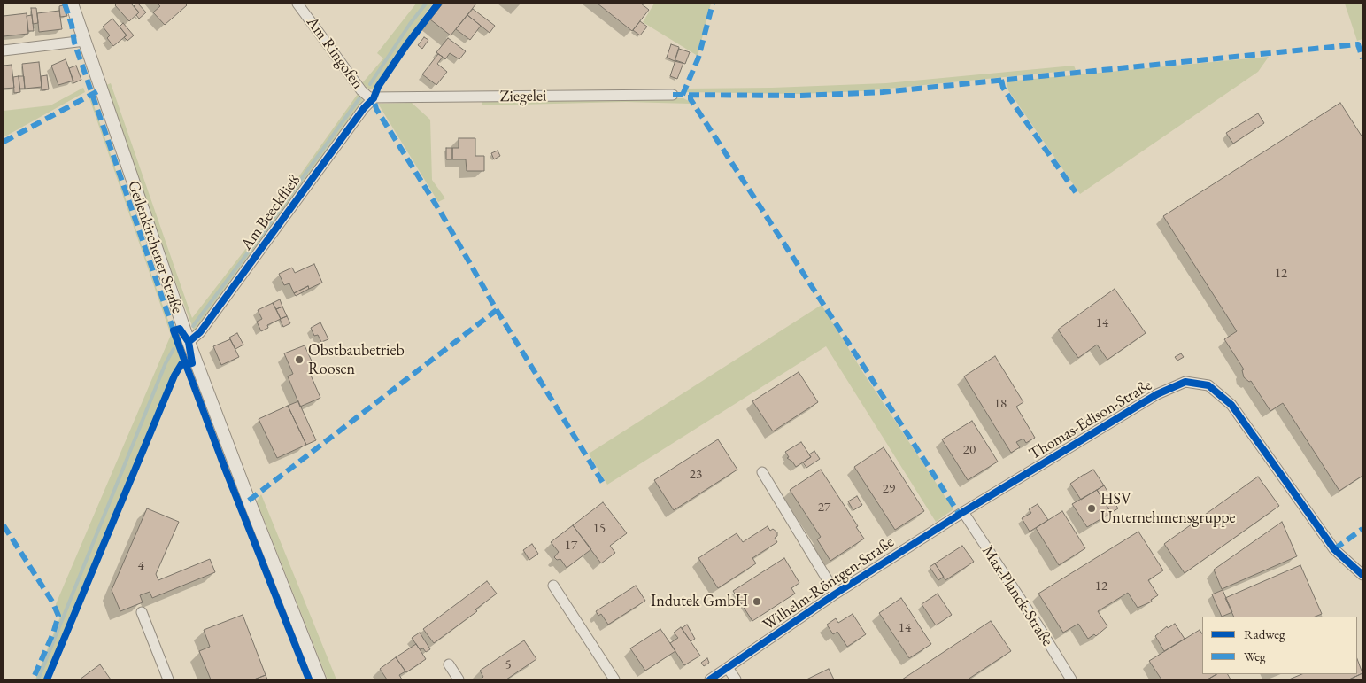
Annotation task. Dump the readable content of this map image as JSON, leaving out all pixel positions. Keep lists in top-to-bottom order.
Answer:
{
  "streets": {
    "street": [
      "Am Ringofen",
      "Ziegelei",
      "Am Beeckfließ",
      "Geilenkirchener Straße",
      "Thomas-Edison-Straße",
      "Wilhelm-Röntgen-Straße",
      "Max-Planck-Straße"
    ]
  },
  "crossings": [
    ["Am Ringofen", "Ziegelei"],
    ["Am Ringofen", "Am Beeckfließ"],
    ["Ziegelei", "Am Beeckfließ"],
    ["Am Beeckfließ", "Geilenkirchener Straße"],
    ["Thomas-Edison-Straße", "Wilhelm-Röntgen-Straße"],
    ["Thomas-Edison-Straße", "Max-Planck-Straße"],
    ["Wilhelm-Röntgen-Straße", "Max-Planck-Straße"]
  ],
  "places": ["Obstbaubetrieb Roosen", "HSV Unternehmensgruppe", "Indutek GmbH"],
  "house_numbers": [
    "12",
    "14",
    "18",
    "20",
    "23",
    "29",
    "27",
    "15",
    "17",
    "4",
    "12",
    "14",
    "5"
  ],
  "legend": ["Radweg", "Weg"]
}
